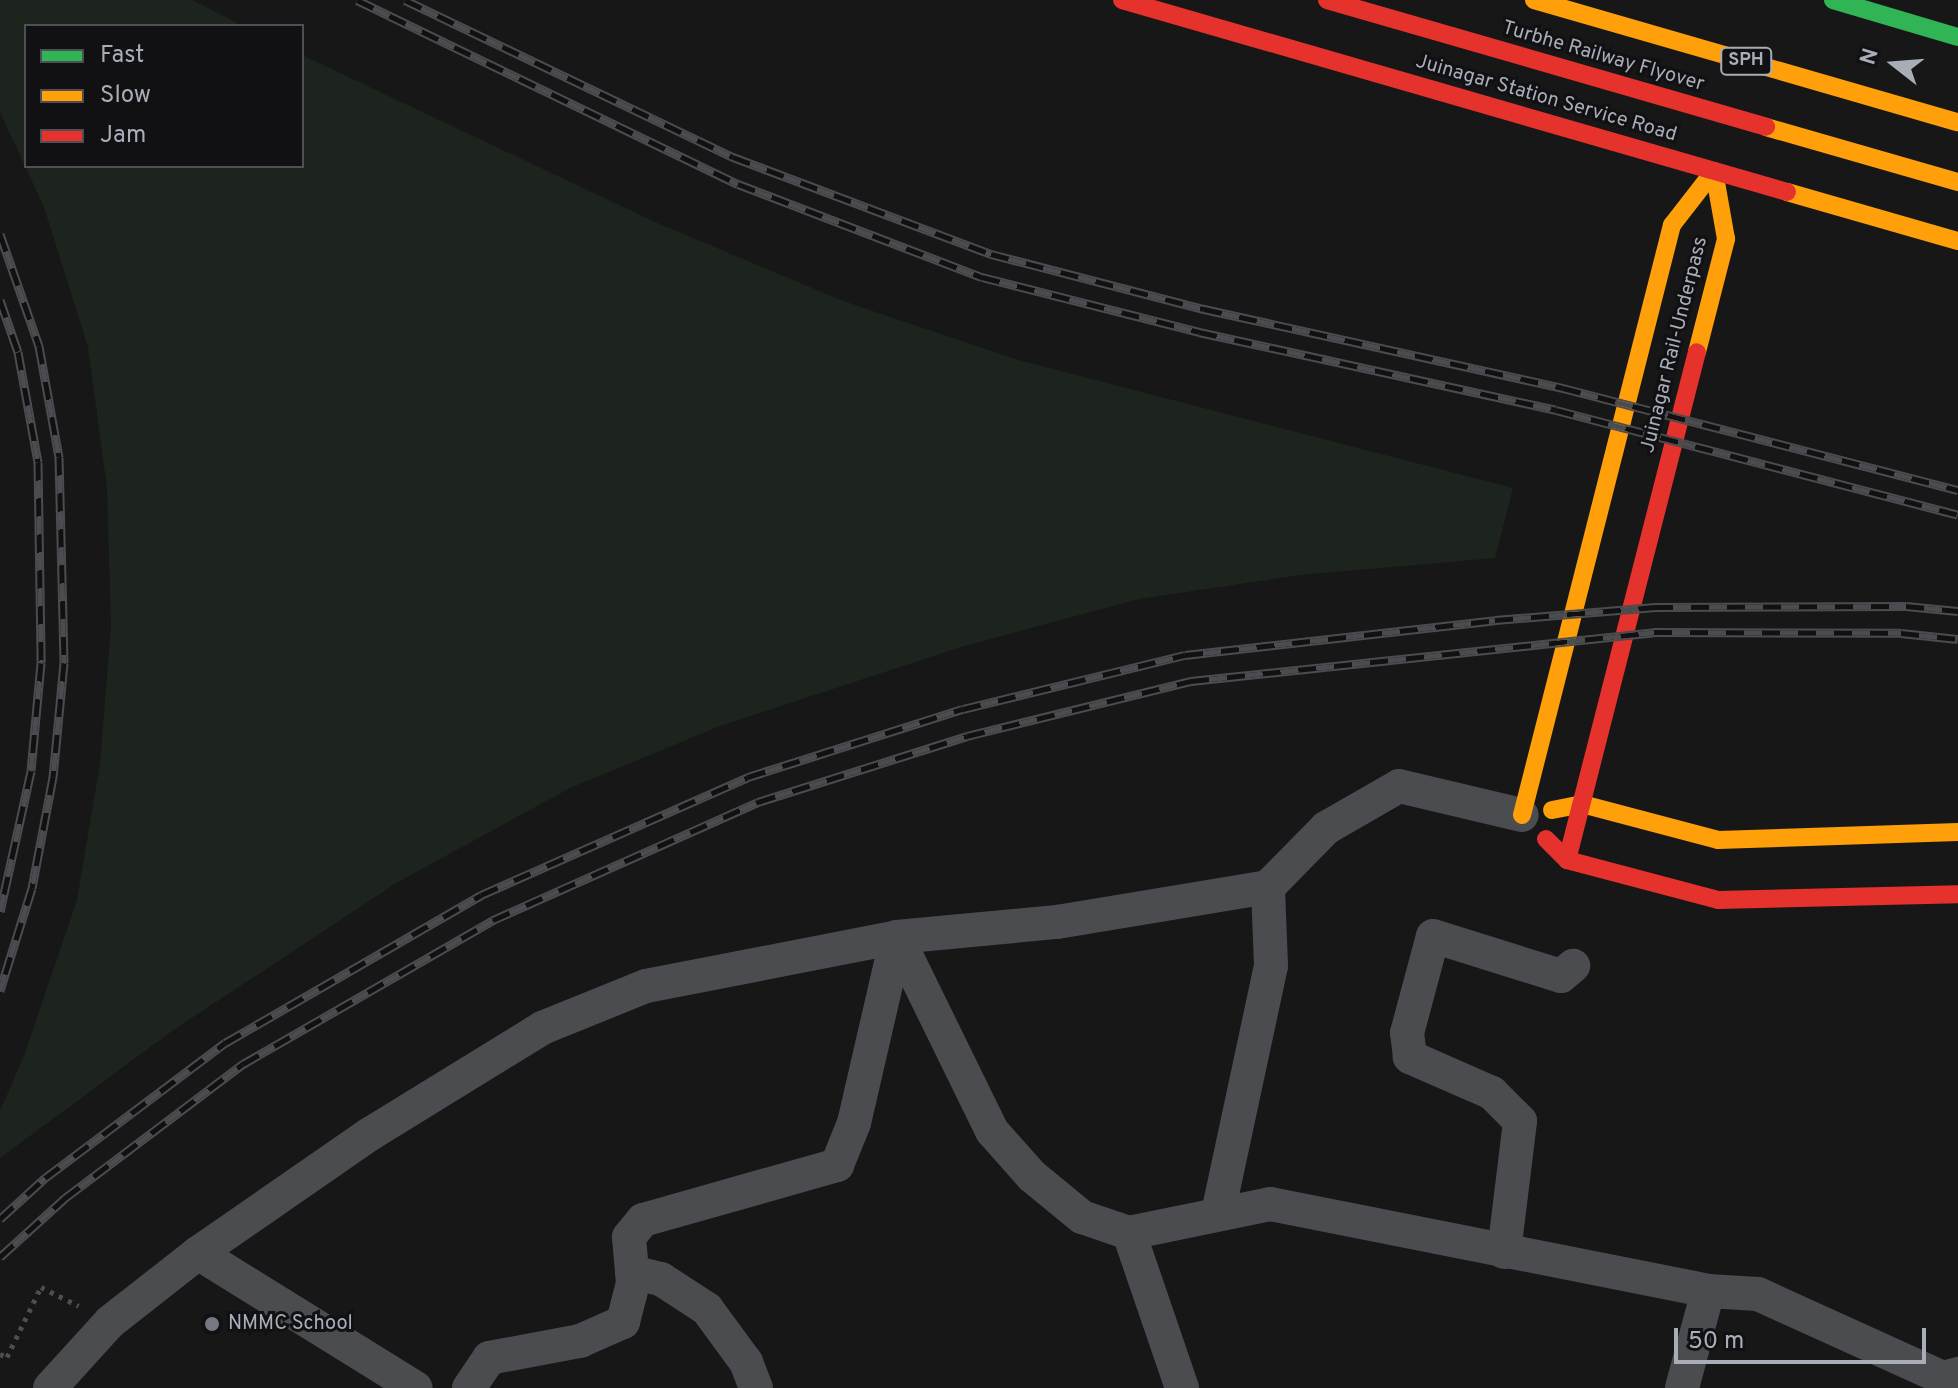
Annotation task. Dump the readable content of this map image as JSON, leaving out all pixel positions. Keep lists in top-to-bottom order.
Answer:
{
  "streets": {
    "main road": [
      "Turbhe Railway Flyover",
      "SPH",
      "Juinagar Station Service Road",
      "Juinagar Rail-Underpass"
    ]
  },
  "crossings": [
    ["Juinagar Station Service Road", "Juinagar Rail-Underpass"]
  ],
  "places": ["NMMC School"],
  "legend": ["Fast", "Slow", "Jam"],
  "scale_bar": "50 m",
  "north": "left"
}
